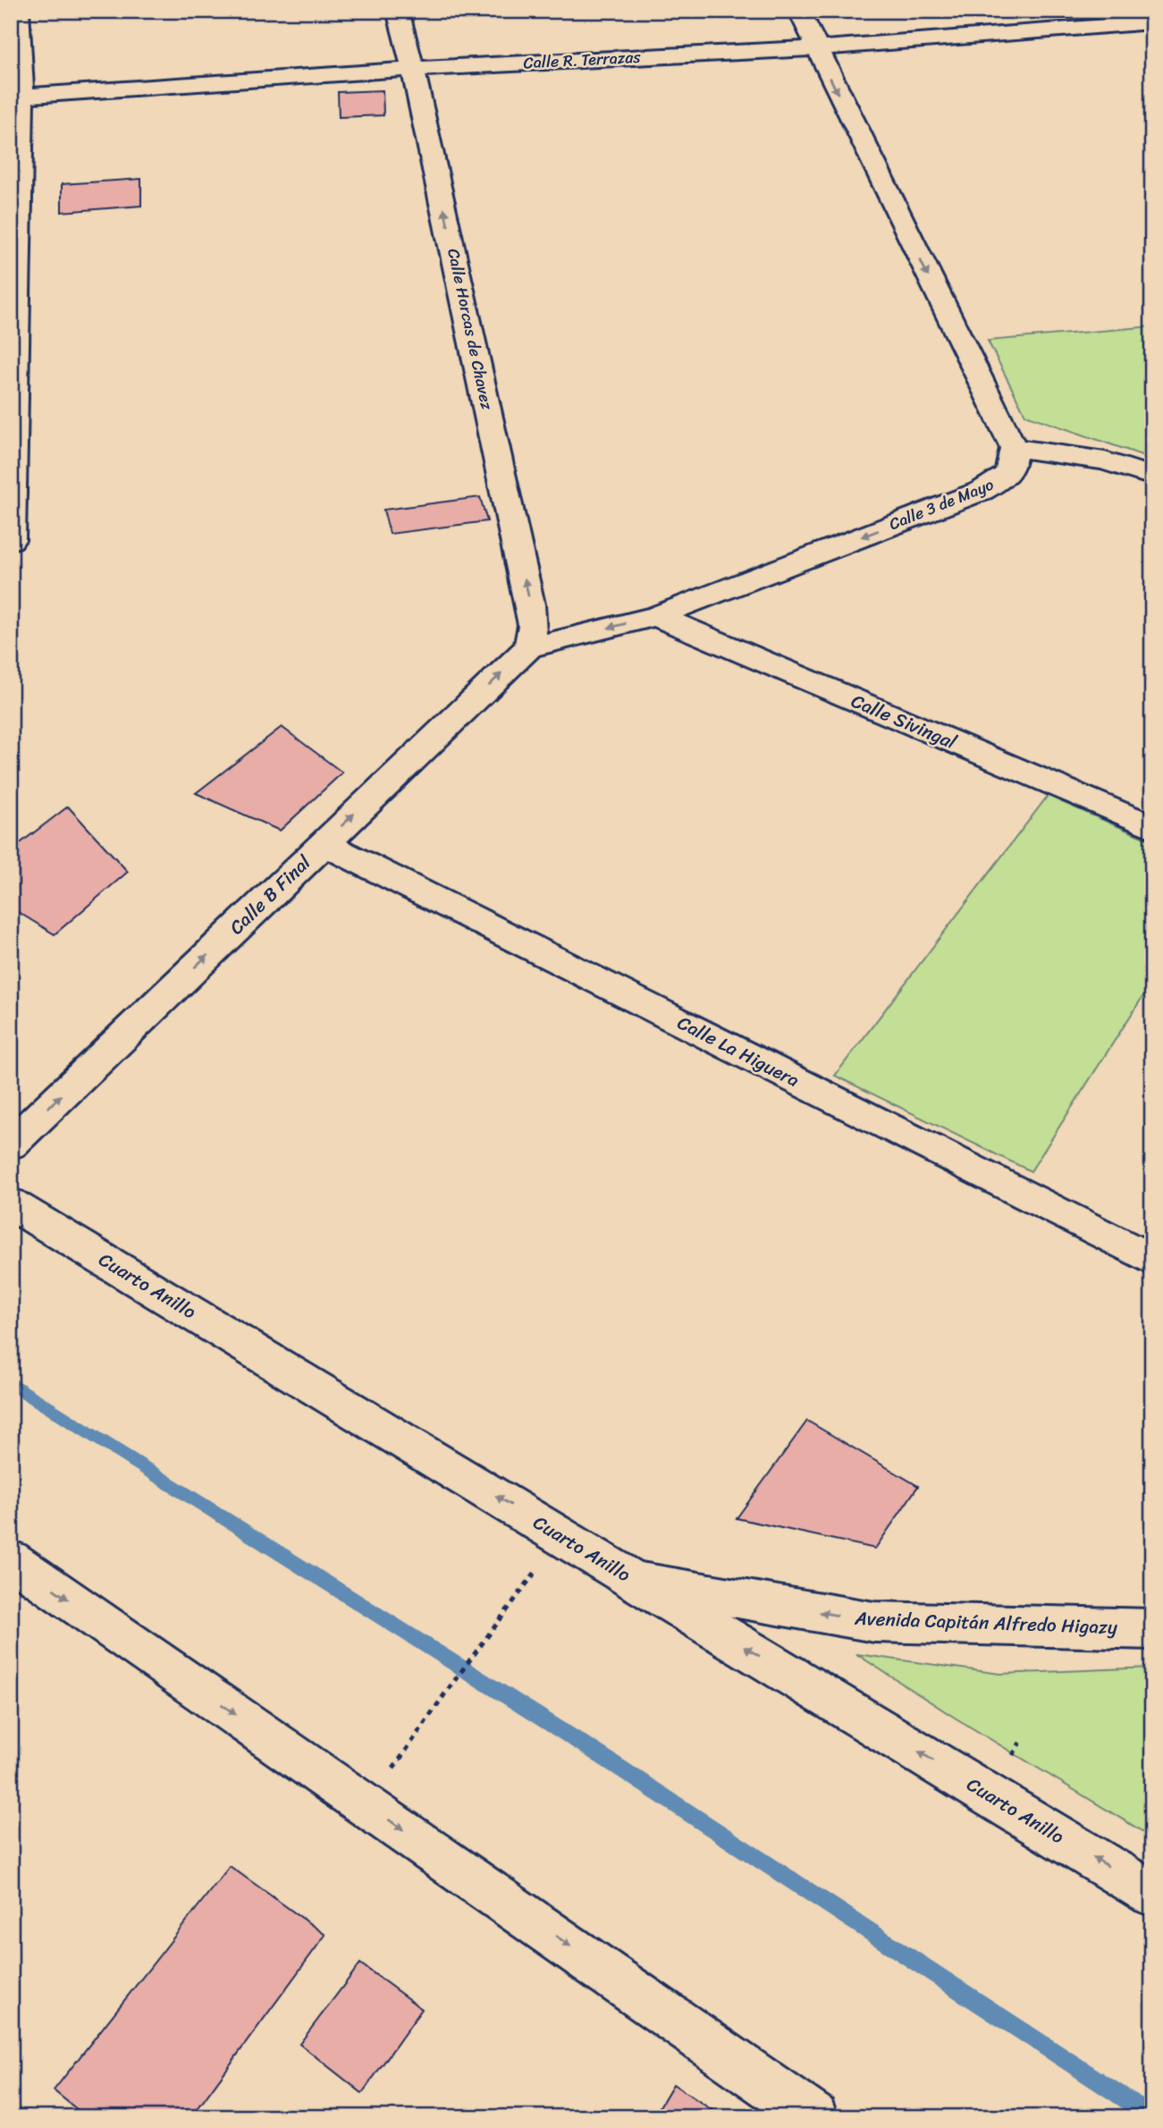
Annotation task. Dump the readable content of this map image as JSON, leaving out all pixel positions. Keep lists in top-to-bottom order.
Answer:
{
  "streets": {
    "main road": [
      "Calle R. Terrazas",
      "Calle Horcas de Chavez",
      "Calle 3 de Mayo",
      "Calle Sivingal",
      "Calle B Final",
      "Calle La Higuera",
      "Cuarto Anillo",
      "Avenida Capitán Alfredo Higazy"
    ]
  },
  "crossings": [
    ["Calle R. Terrazas", "Calle Horcas de Chavez"],
    ["Calle Horcas de Chavez", "Calle 3 de Mayo"],
    ["Calle Horcas de Chavez", "Calle B Final"],
    ["Calle 3 de Mayo", "Calle Sivingal"],
    ["Calle 3 de Mayo", "Calle B Final"],
    ["Calle B Final", "Calle La Higuera"],
    ["Cuarto Anillo", "Avenida Capitán Alfredo Higazy"]
  ],
  "one_way": [
    "Calle Horcas de Chavez",
    "Calle 3 de Mayo",
    "Calle B Final",
    "Cuarto Anillo",
    "Avenida Capitán Alfredo Higazy"
  ]
}
